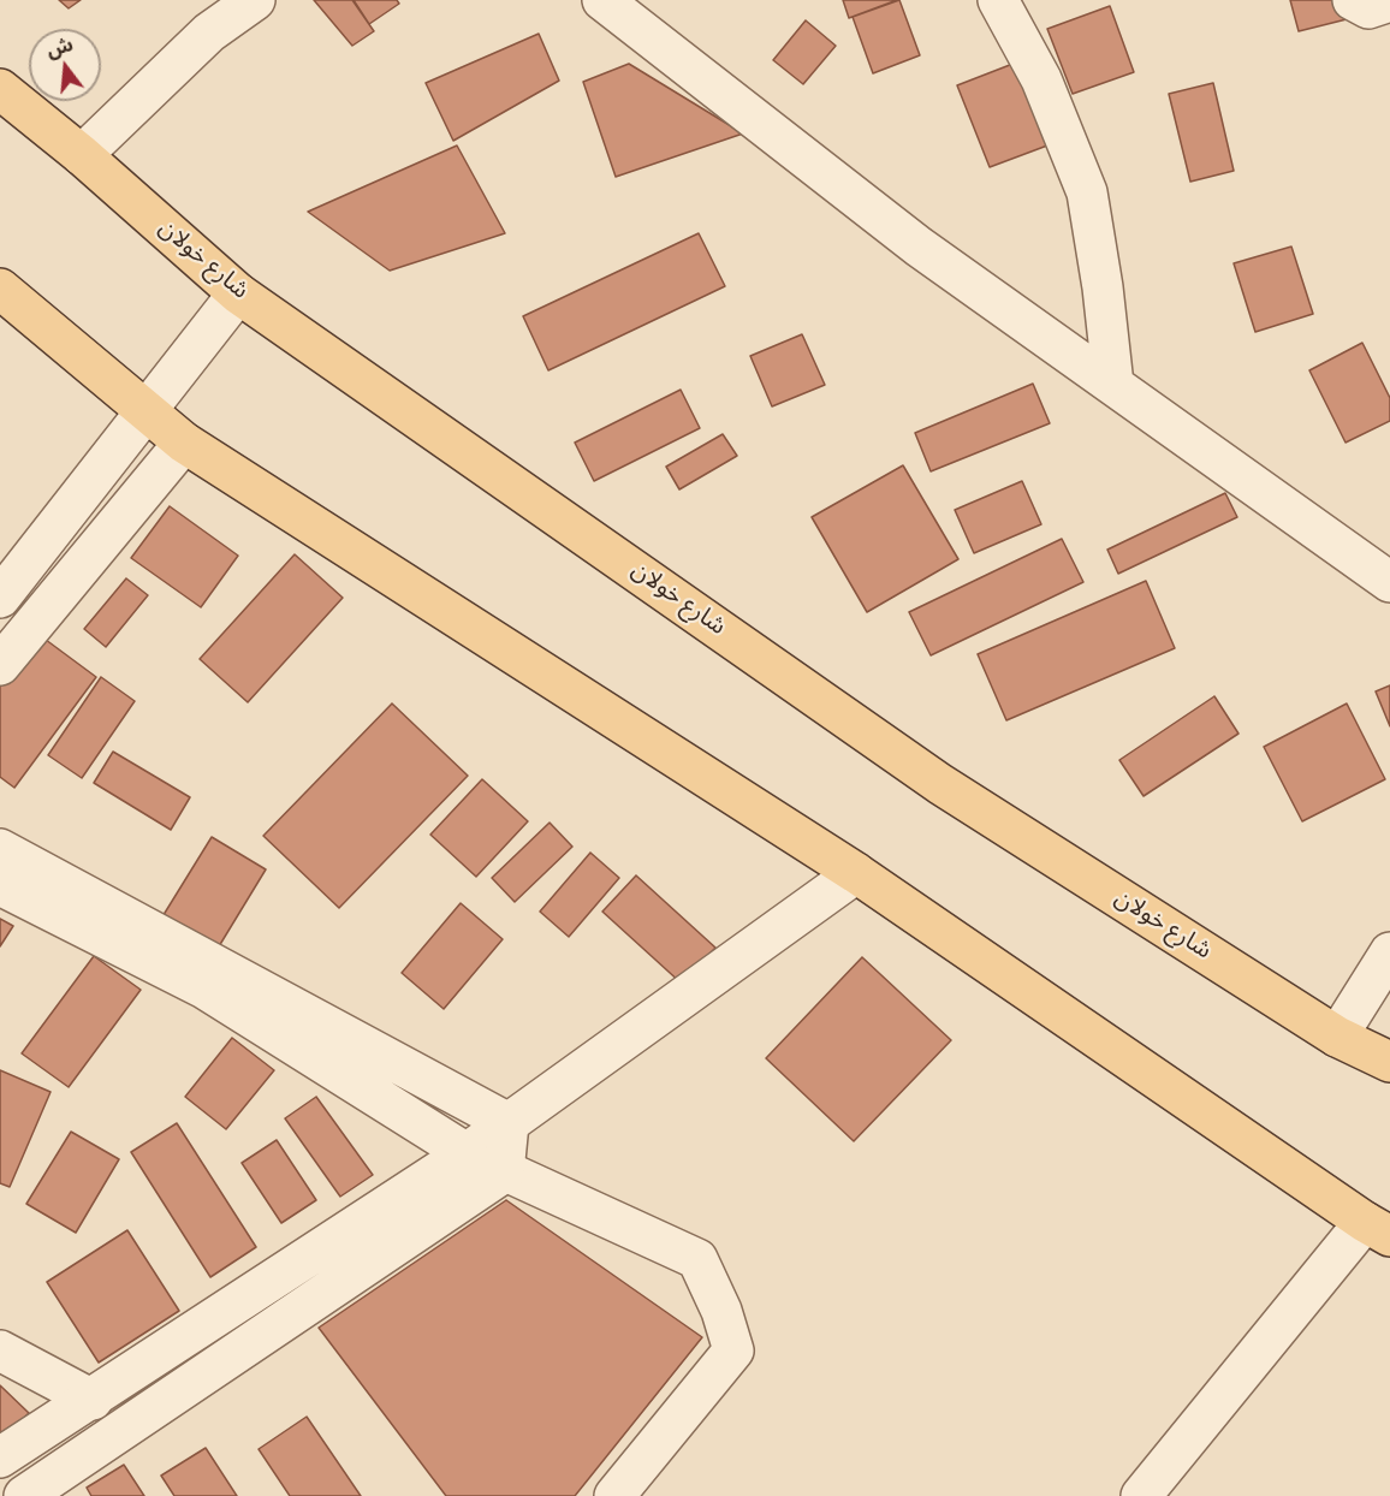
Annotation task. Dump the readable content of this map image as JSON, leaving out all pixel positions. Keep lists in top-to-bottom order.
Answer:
{
  "streets": {
    "main road": ["شارع خولان"]
  },
  "north": "top"
}
